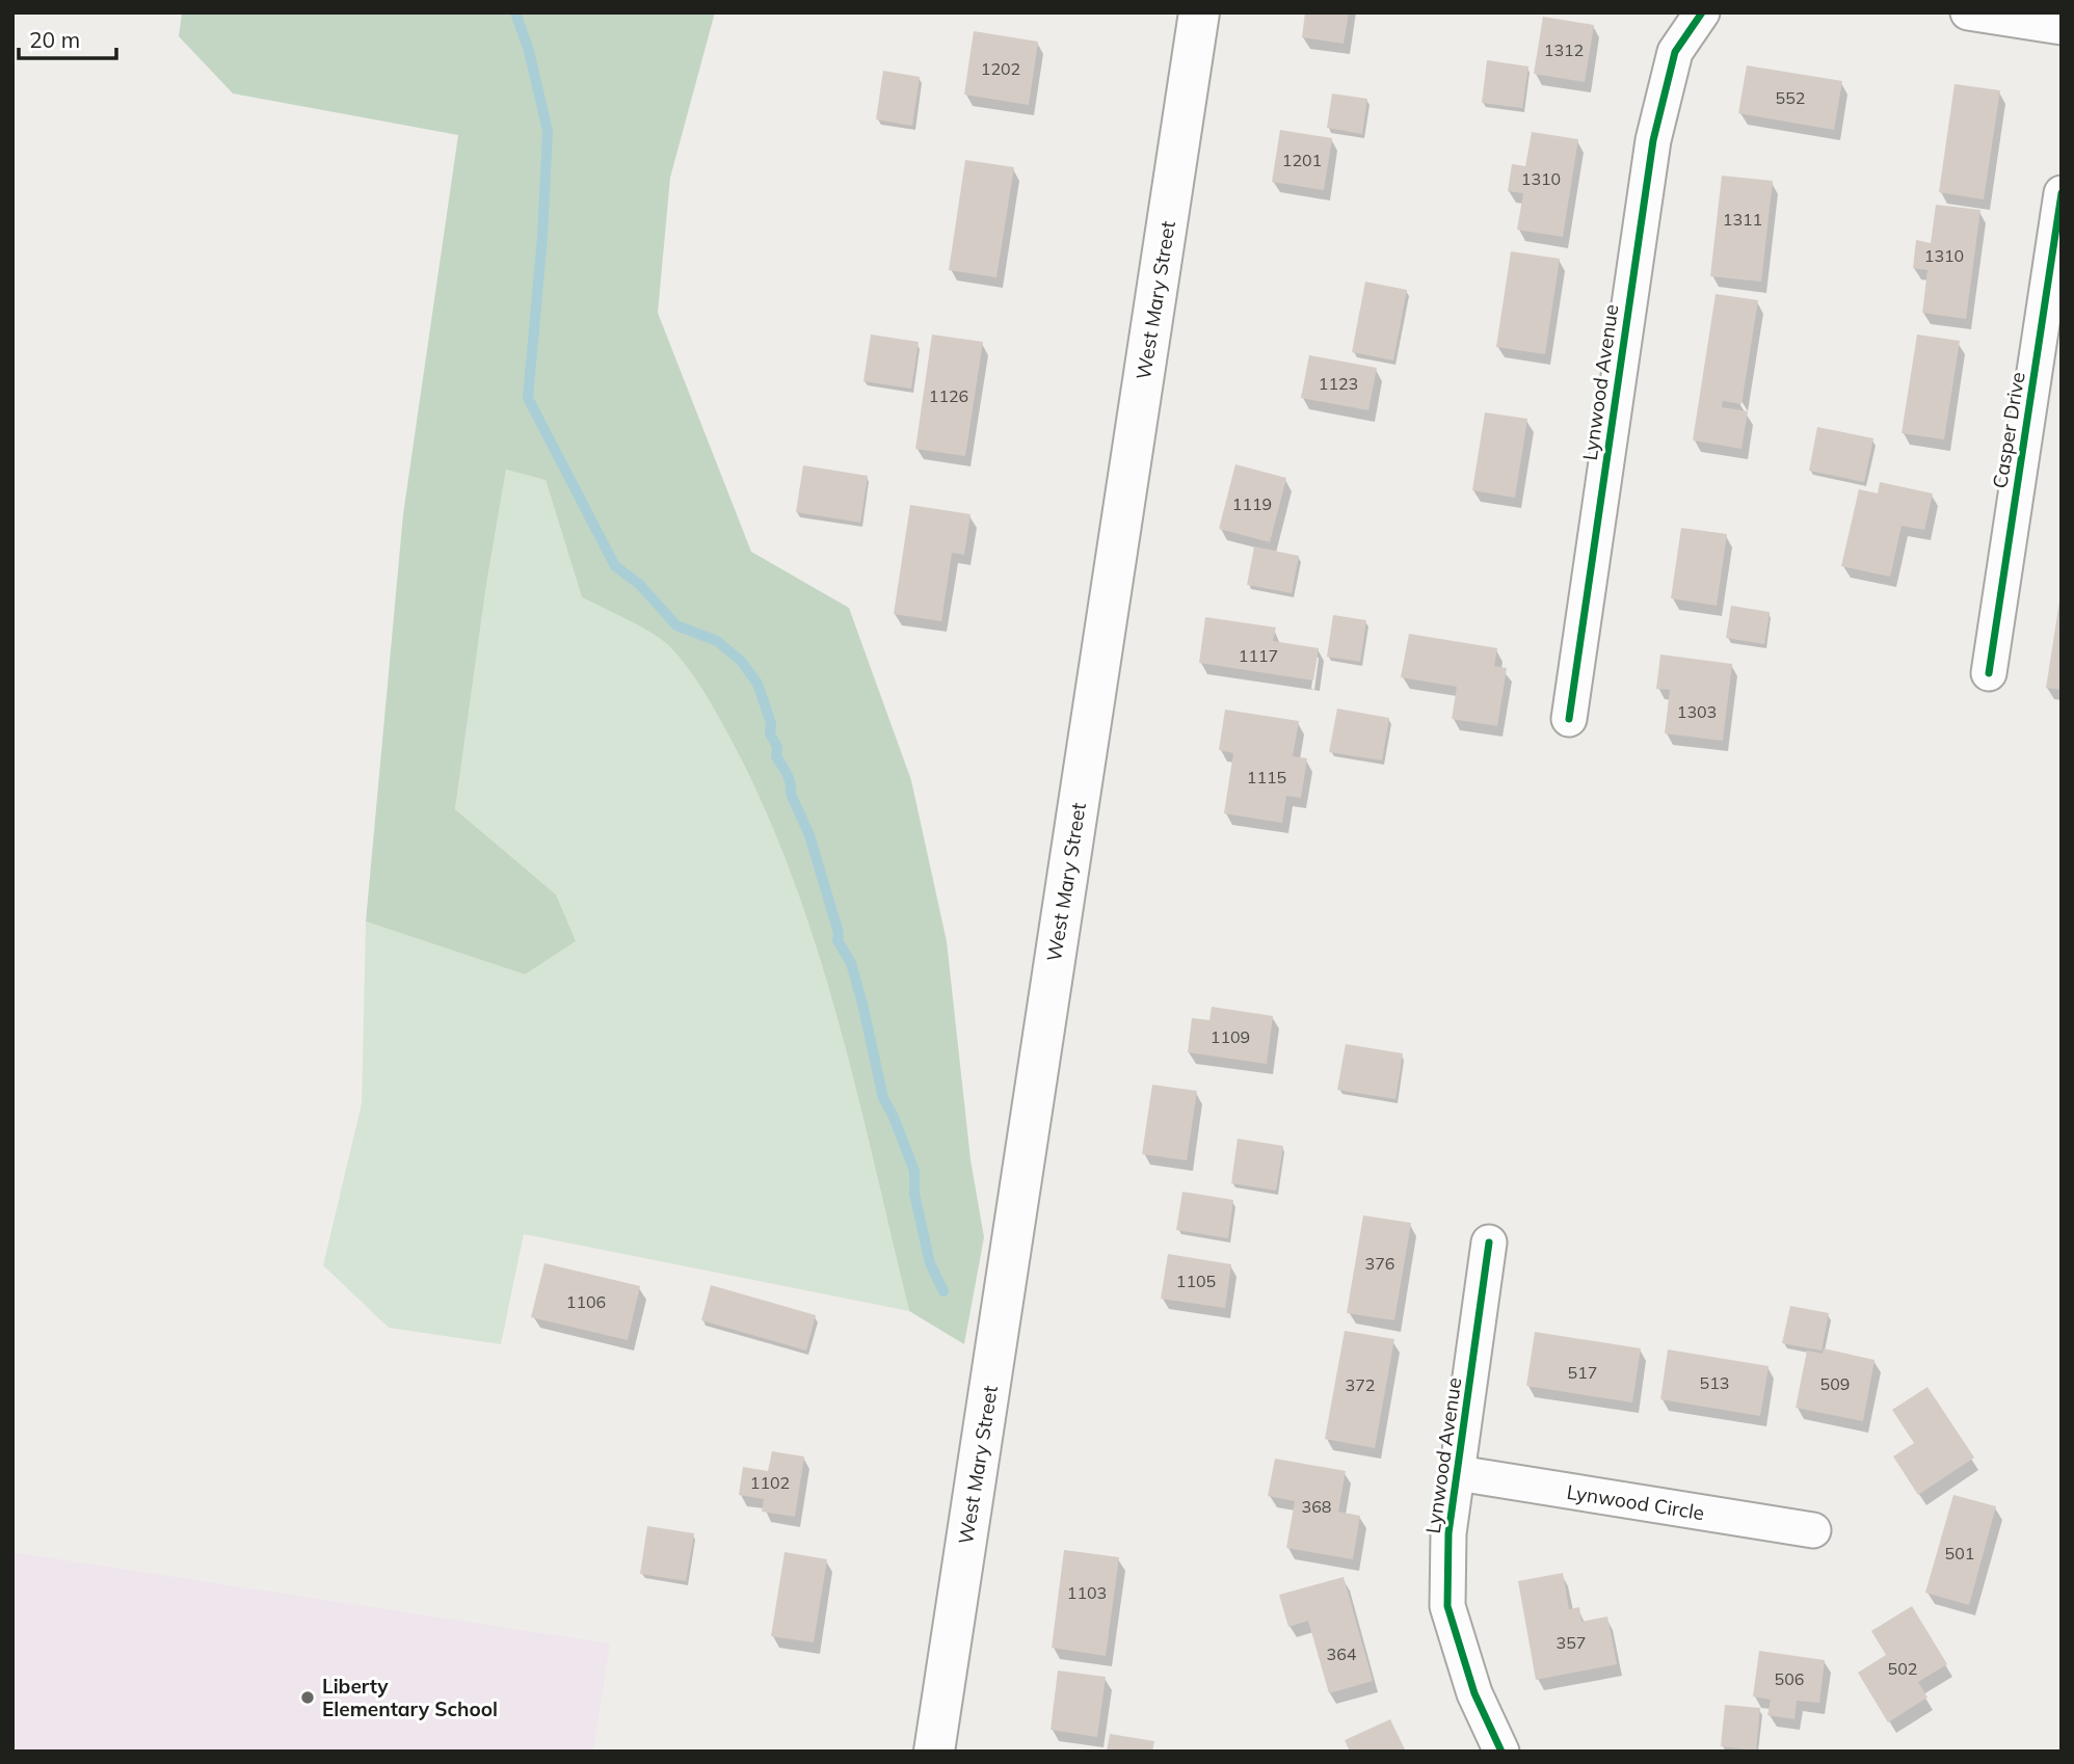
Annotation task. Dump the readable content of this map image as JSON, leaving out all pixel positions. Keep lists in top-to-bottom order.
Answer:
{
  "streets": {
    "main road": ["West Mary Street"],
    "street": ["Lynwood Avenue", "Casper Drive", "Lynwood Circle"]
  },
  "crossings": [
    ["Lynwood Avenue", "Lynwood Circle"]
  ],
  "places": ["Liberty Elementary School"],
  "house_numbers": [
    "1312",
    "1202",
    "552",
    "1201",
    "1310",
    "1311",
    "1310",
    "1123",
    "1126",
    "1119",
    "1117",
    "1303",
    "1115",
    "1109",
    "376",
    "1105",
    "1106",
    "517",
    "513",
    "509",
    "372",
    "1102",
    "368",
    "501",
    "1103",
    "357",
    "364",
    "502",
    "506"
  ],
  "scale_bar": "20 m"
}
